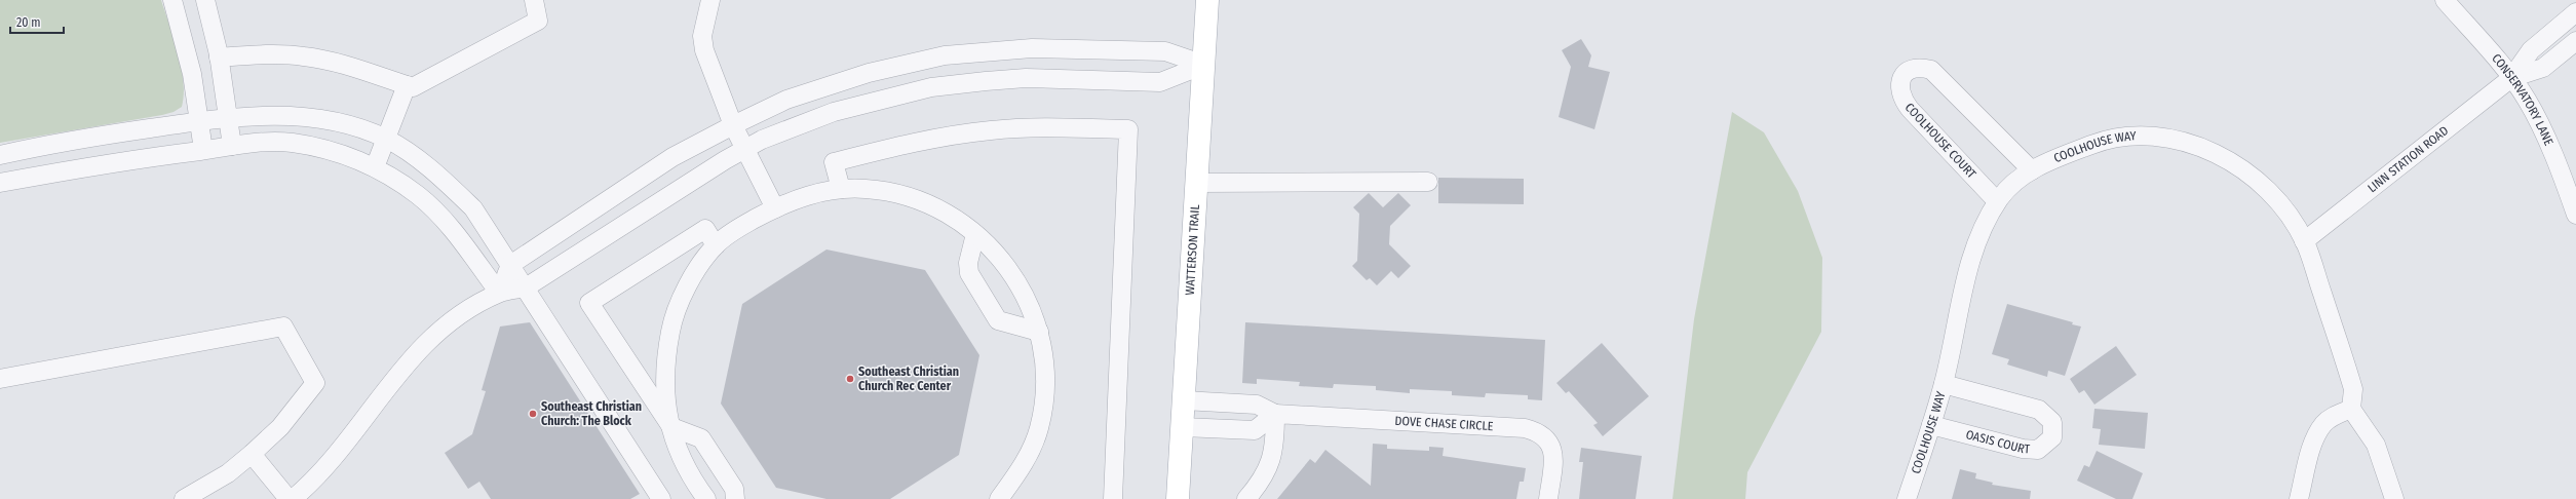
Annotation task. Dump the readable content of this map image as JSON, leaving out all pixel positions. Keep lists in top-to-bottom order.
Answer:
{
  "streets": {
    "main road": ["WATTERSON TRAIL"],
    "street": [
      "CONSERVATORY LANE",
      "COOLHOUSE COURT",
      "COOLHOUSE WAY",
      "LINN STATION ROAD",
      "DOVE CHASE CIRCLE",
      "OASIS COURT"
    ]
  },
  "crossings": [
    ["CONSERVATORY LANE", "LINN STATION ROAD"],
    ["COOLHOUSE COURT", "COOLHOUSE WAY"],
    ["COOLHOUSE WAY", "LINN STATION ROAD"],
    ["COOLHOUSE WAY", "OASIS COURT"],
    ["WATTERSON TRAIL", "DOVE CHASE CIRCLE"]
  ],
  "places": ["Southeast Christian Church Rec Center", "Southeast Christian Church: The Block"],
  "scale_bar": "20 m"
}
